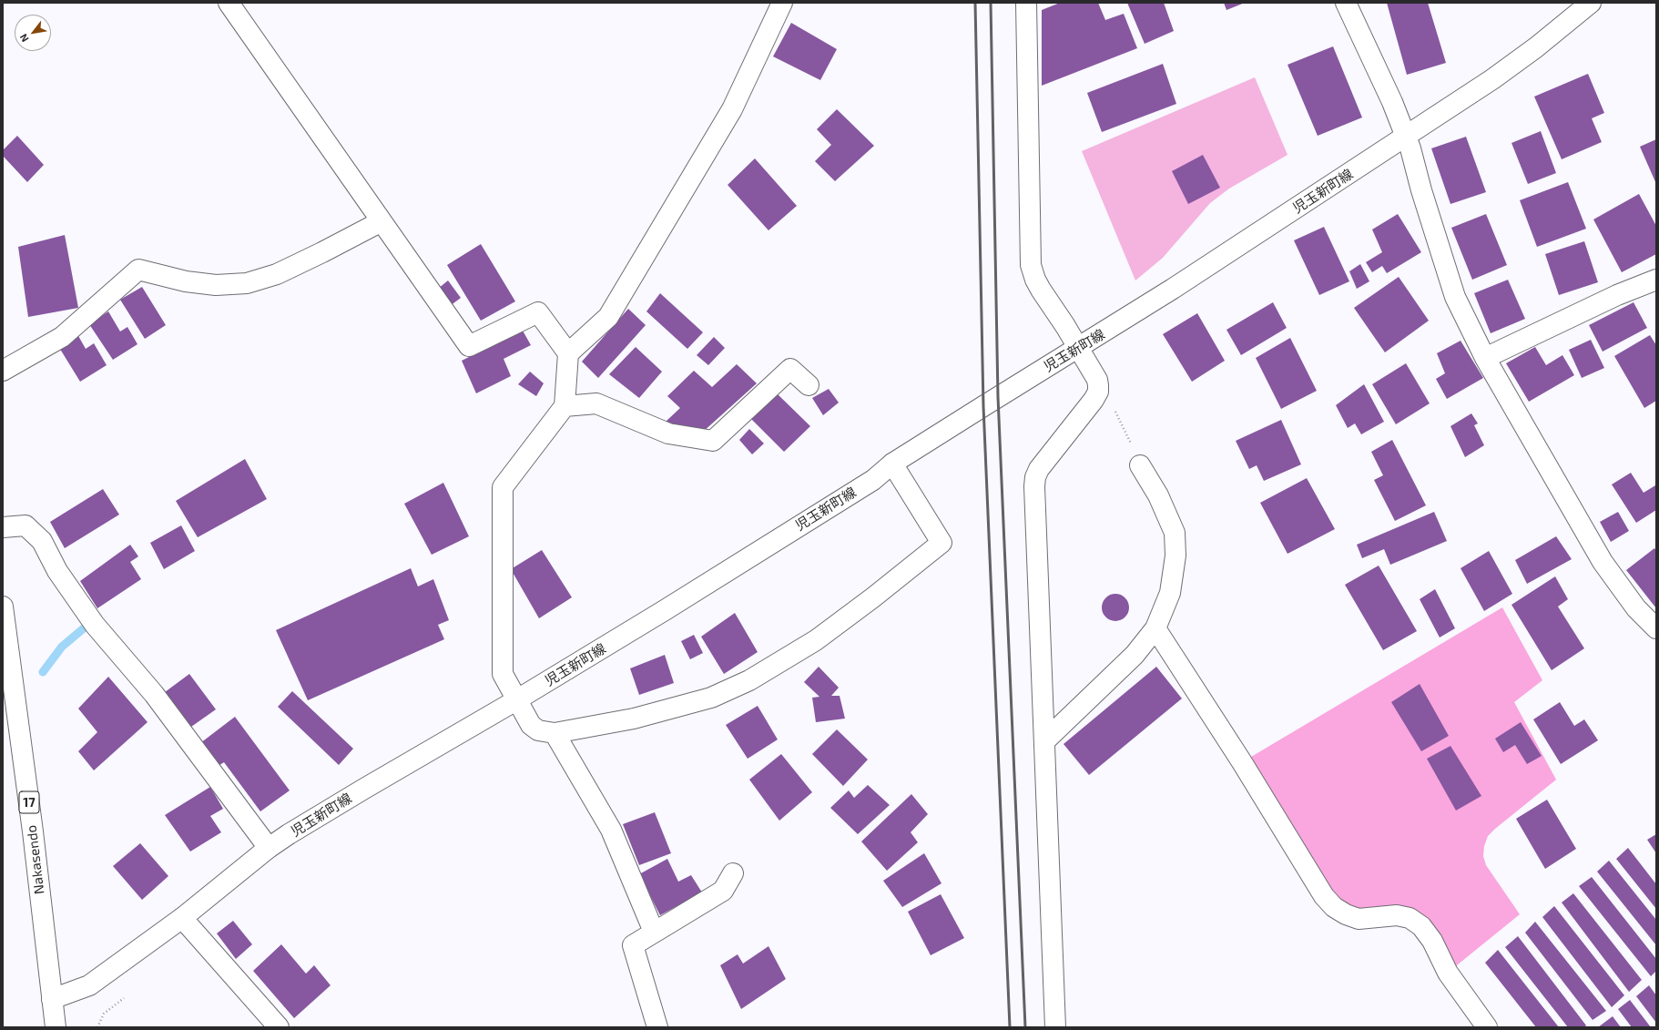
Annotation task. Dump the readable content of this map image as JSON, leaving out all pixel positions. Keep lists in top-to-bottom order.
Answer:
{
  "streets": {
    "main road": ["児玉新町線", "17", "Nakasendo"]
  },
  "crossings": [
    ["児玉新町線", "Nakasendo"]
  ],
  "north": "bottom left"
}
